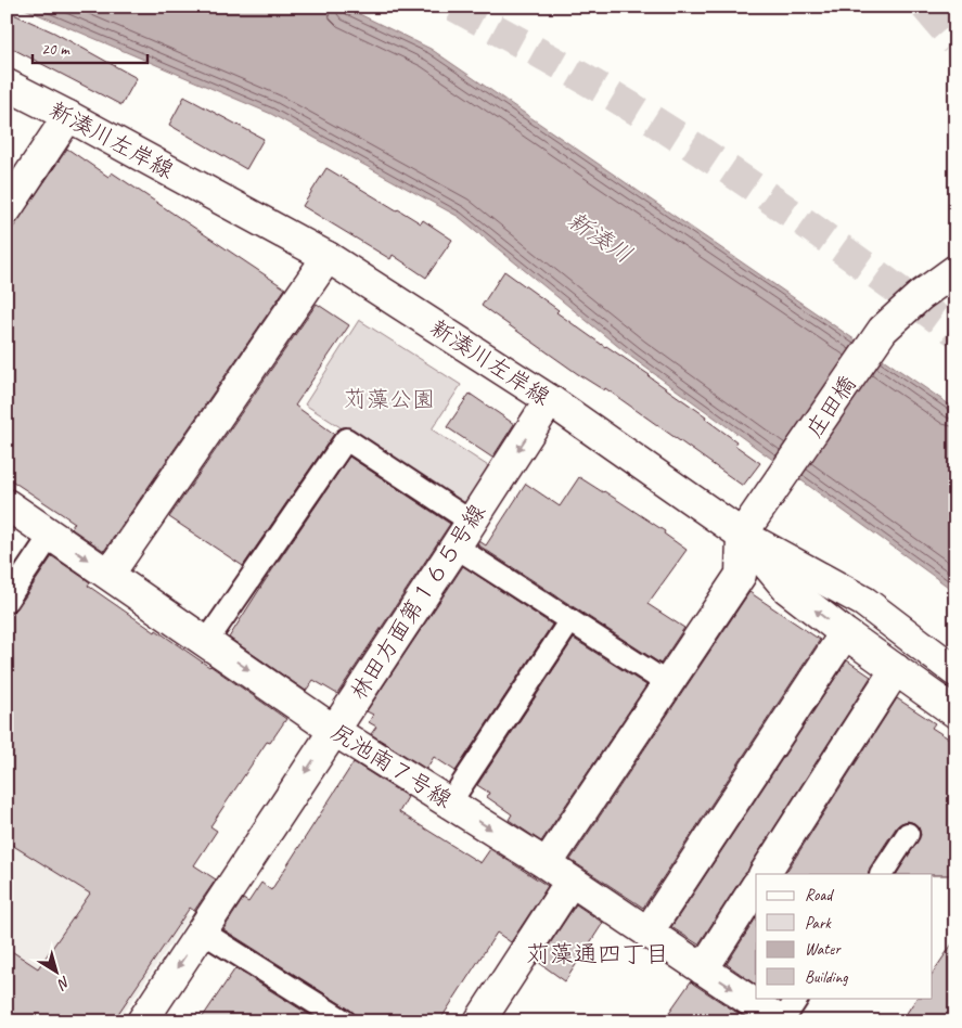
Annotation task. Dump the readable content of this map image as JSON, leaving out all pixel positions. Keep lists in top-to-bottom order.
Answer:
{
  "streets": {
    "street": [
      "新湊川左岸線",
      "庄田橋",
      "林田方面第１６５号線",
      "尻池南７号線"
    ]
  },
  "crossings": [
    ["新湊川左岸線", "庄田橋"],
    ["新湊川左岸線", "林田方面第１６５号線"],
    ["林田方面第１６５号線", "尻池南７号線"]
  ],
  "one_way": ["尻池南７号線"],
  "districts": ["苅藻通四丁目"],
  "water": ["新湊川"],
  "parks": ["苅藻公園"],
  "legend": [
    "Road",
    "Park",
    "Water",
    "Building"
  ],
  "scale_bar": "20 m",
  "north": "bottom right"
}
